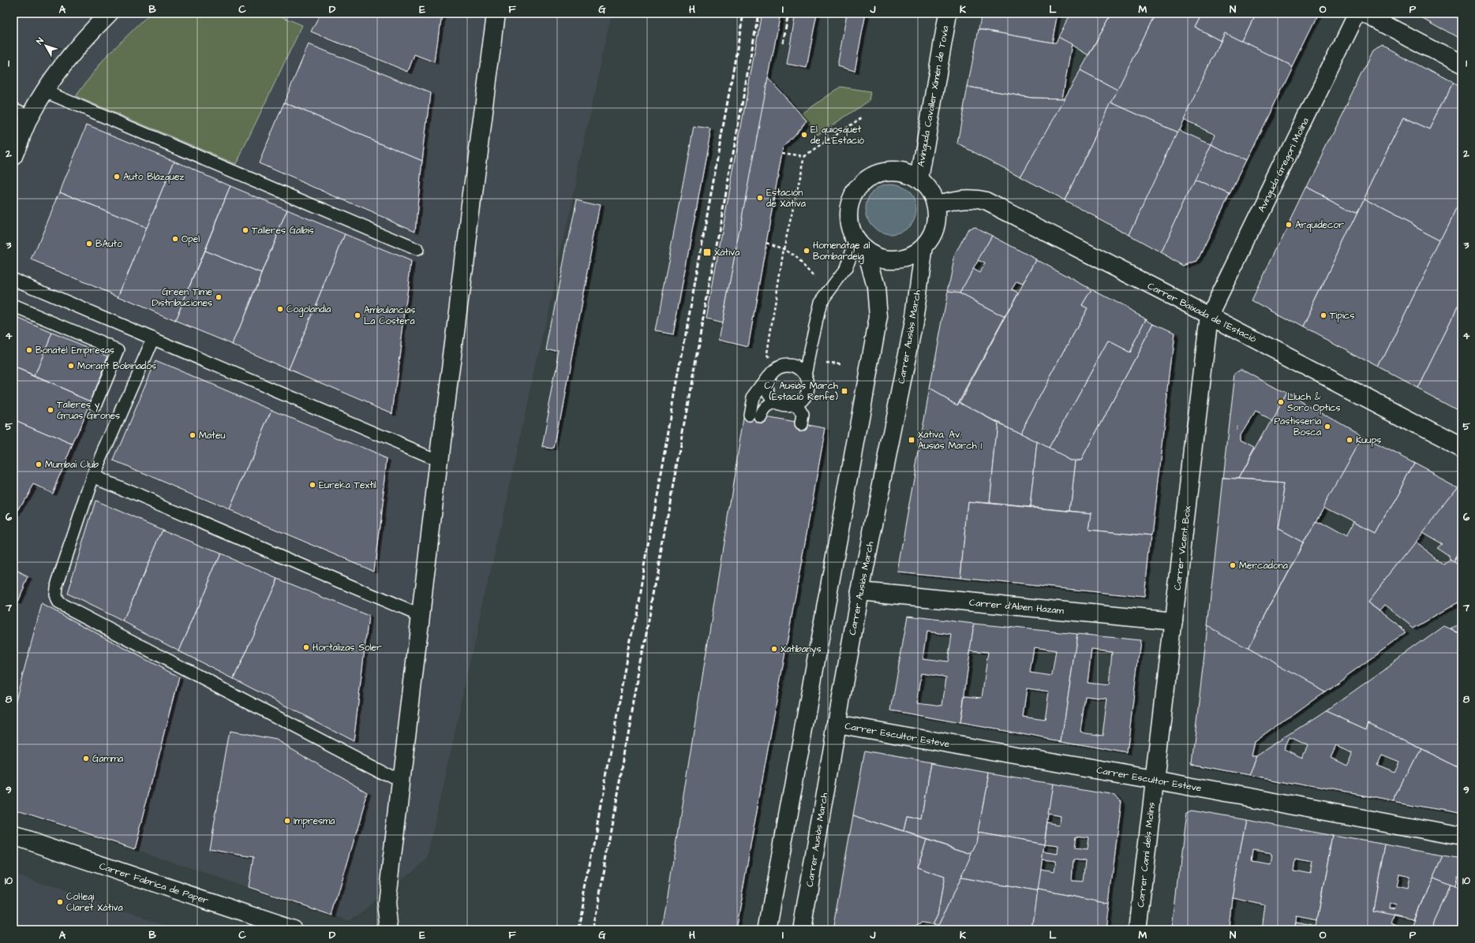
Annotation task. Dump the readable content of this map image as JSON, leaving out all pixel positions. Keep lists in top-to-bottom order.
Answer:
{
  "streets": {
    "street": [
      "Avinguda Cavaller Ximén de Tovia",
      "Avinguda Gregori Molina",
      "Carrer Baixada de l'Estació",
      "Carrer Ausiàs March",
      "Carrer Vicent Boix",
      "Carrer d'Aben Hazam",
      "Carrer Escultor Esteve",
      "Carrer Camí dels Molins",
      "Carrer Fabrica de Paper"
    ]
  },
  "crossings": [
    ["Avinguda Cavaller Ximén de Tovia", "Carrer Baixada de l'Estació"],
    ["Avinguda Cavaller Ximén de Tovia", "Carrer Ausiàs March"],
    ["Avinguda Gregori Molina", "Carrer Baixada de l'Estació"],
    ["Avinguda Gregori Molina", "Carrer Vicent Boix"],
    ["Carrer Baixada de l'Estació", "Carrer Ausiàs March"],
    ["Carrer Baixada de l'Estació", "Carrer Vicent Boix"],
    ["Carrer Ausiàs March", "Carrer d'Aben Hazam"],
    ["Carrer Ausiàs March", "Carrer Escultor Esteve"],
    ["Carrer Vicent Boix", "Carrer d'Aben Hazam"],
    ["Carrer Vicent Boix", "Carrer Escultor Esteve"],
    ["Carrer Vicent Boix", "Carrer Camí dels Molins"],
    ["Carrer Escultor Esteve", "Carrer Camí dels Molins"]
  ],
  "places": {
    "other": [
      "El quiosquet de L'Estació",
      "Auto Blázquez",
      "Estación de Xàtiva",
      "Arquidecor",
      "Talleres Galbis",
      "Opel",
      "BAuto",
      "Homenatge al Bombardeig",
      "Green Time Distribuciones",
      "Cogolandia",
      "Ambulancias La Costera",
      "Tipics",
      "Bonatel Empresas",
      "Morant Bobinados",
      "Lluch & Soro Optics",
      "Talleres y Gruas Girones",
      "Pastisseria Bosca",
      "Mateu",
      "Kuups",
      "Mumbaï Club",
      "Eureka Textil",
      "Mercadona",
      "Hortalizas Soler",
      "Xatibanys",
      "Gamma",
      "Impresma",
      "Col·legi Claret Xàtiva"
    ],
    "transit": ["Xàtiva", "C/ Ausiàs March (Estació Renfe)", "Xàtiva, Av. Ausiàs March 1"]
  },
  "house_numbers": ["1"],
  "north": "top left",
  "grid": {
    "columns": [
      "A",
      "B",
      "C",
      "D",
      "E",
      "F",
      "G",
      "H",
      "I",
      "J",
      "K",
      "L",
      "M",
      "N",
      "O",
      "P"
    ],
    "rows": [
      "1",
      "2",
      "3",
      "4",
      "5",
      "6",
      "7",
      "8",
      "9",
      "10"
    ]
  }
}
